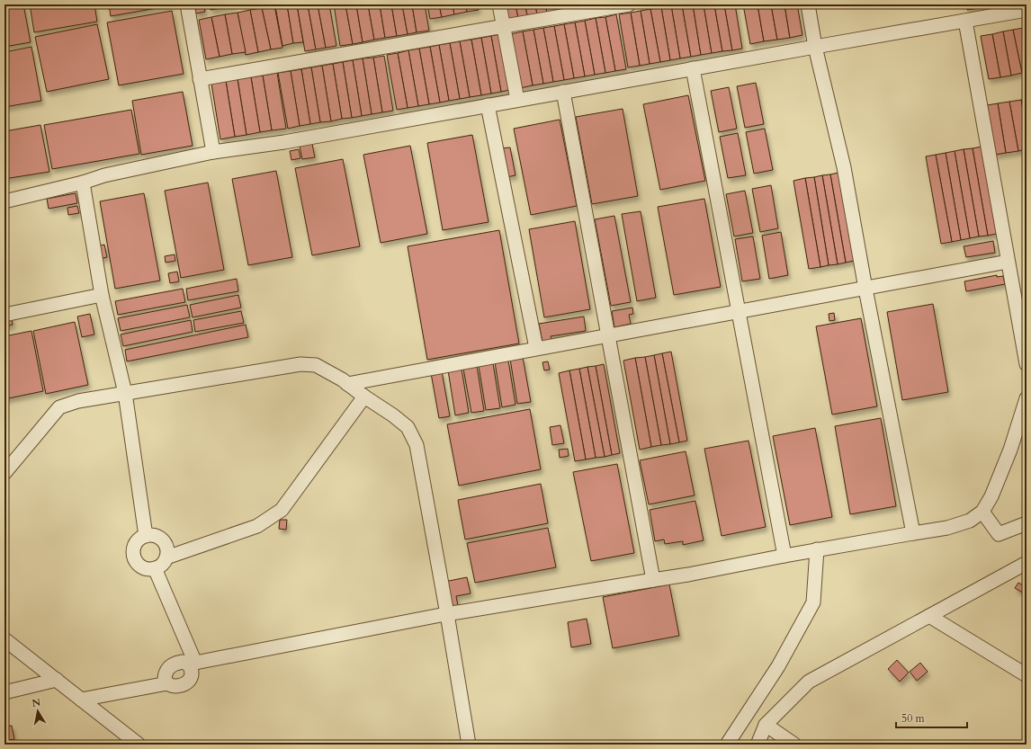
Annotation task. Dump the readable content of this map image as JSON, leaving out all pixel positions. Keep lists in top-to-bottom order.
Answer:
{
  "scale_bar": "50 m",
  "north": "top"
}
